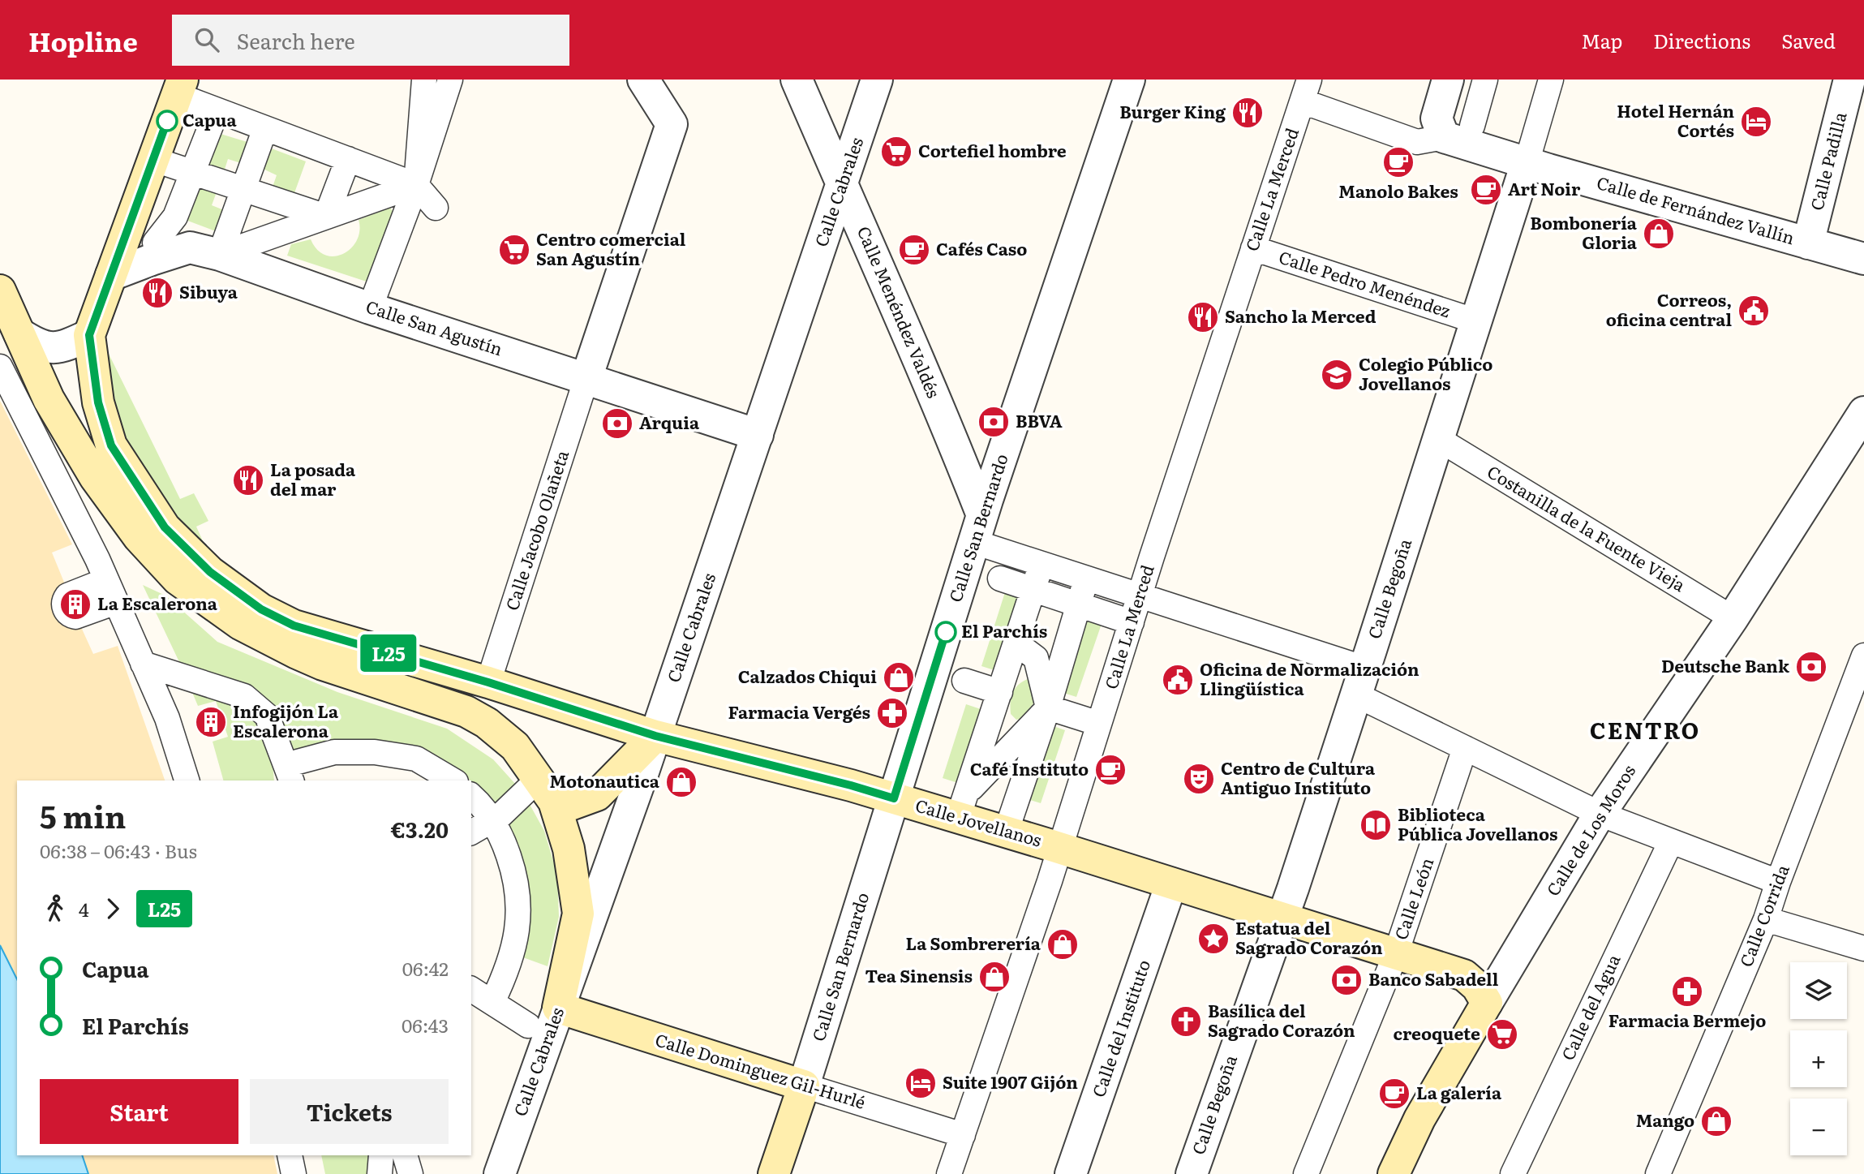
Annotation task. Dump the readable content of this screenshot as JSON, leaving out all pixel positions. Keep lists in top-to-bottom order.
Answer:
{
  "streets": {
    "main road": [
      "Calle San Bernardo",
      "Calle Jovellanos",
      "Calle de Los Moros",
      "Calle Dominguez Gil-Hurlé"
    ],
    "street": [
      "Calle Padilla",
      "Calle La Merced",
      "Calle Cabrales",
      "Calle de Fernández Vallín",
      "Calle Pedro Menéndez",
      "Calle Menéndez Valdés",
      "Calle San Agustín",
      "Costanilla de la Fuente Vieja",
      "Calle Jacobo Olañeta",
      "Calle Begoña",
      "Calle León",
      "Calle Corrida",
      "Calle del Agua",
      "Calle del Instituto"
    ]
  },
  "crossings": [
    ["Calle Padilla", "Calle de Fernández Vallín"],
    ["Calle La Merced", "Calle Pedro Menéndez"],
    ["Calle La Merced", "Calle Jovellanos"],
    ["Calle La Merced", "Calle Dominguez Gil-Hurlé"],
    ["Calle Cabrales", "Calle Menéndez Valdés"],
    ["Calle Cabrales", "Calle San Agustín"],
    ["Calle Cabrales", "Calle Jovellanos"],
    ["Calle Cabrales", "Calle Dominguez Gil-Hurlé"],
    ["Calle de Fernández Vallín", "Calle Begoña"],
    ["Calle Pedro Menéndez", "Calle Begoña"],
    ["Calle Menéndez Valdés", "Calle San Bernardo"],
    ["Calle San Agustín", "Calle Jacobo Olañeta"],
    ["Calle San Bernardo", "Calle Jovellanos"],
    ["Calle San Bernardo", "Calle Dominguez Gil-Hurlé"],
    ["Costanilla de la Fuente Vieja", "Calle Begoña"],
    ["Costanilla de la Fuente Vieja", "Calle de Los Moros"],
    ["Calle Jacobo Olañeta", "Calle Jovellanos"],
    ["Calle Begoña", "Calle Jovellanos"],
    ["Calle Jovellanos", "Calle de Los Moros"],
    ["Calle Jovellanos", "Calle León"],
    ["Calle Jovellanos", "Calle del Instituto"]
  ],
  "districts": ["CENTRO"],
  "places": {
    "restaurant": [
      "Burger King",
      "Sibuya",
      "Sancho la Merced",
      "La posada del mar"
    ],
    "other": ["Capua", "El Parchís"],
    "hotel": ["Hotel Hernán Cortés", "Suite 1907 Gijón"],
    "supermarket": ["Cortefiel hombre", "Centro comercial San Agustín", "creoquete"],
    "cafe": [
      "Manolo Bakes",
      "Art Noir",
      "Cafés Caso",
      "Café Instituto",
      "La galería"
    ],
    "shop": [
      "Bombonería Gloria",
      "Calzados Chiqui",
      "Motonautica",
      "La Sombrerería",
      "Tea Sinensis",
      "Mango"
    ],
    "public building": ["Correos, oficina central", "Oficina de Normalización Llingüística"],
    "school or university": ["Colegio Público Jovellanos"],
    "bank": [
      "BBVA",
      "Arquia",
      "Deutsche Bank",
      "Banco Sabadell"
    ],
    "building": ["La Escalerona", "Infogijón La Escalerona"],
    "pharmacy": ["Farmacia Vergés", "Farmacia Bermejo"],
    "theatre": ["Centro de Cultura Antiguo Instituto"],
    "library": ["Biblioteca Pública Jovellanos"],
    "place": ["Estatua del Sagrado Corazón"],
    "church": ["Basílica del Sagrado Corazón"]
  },
  "lines": ["bus line L25"],
  "page": {
    "header": "Hopline",
    "search": "Search here",
    "nav": ["Map", "Directions", "Saved"],
    "on_map": "L25",
    "heading": ["5 min", "06:38 – 06:43 · Bus", "€3.20"],
    "legs": ["4", "L25"],
    "list": [
      {
        "name": "Capua",
        "value": "06:42"
      },
      {
        "name": "El Parchís",
        "value": "06:43"
      }
    ],
    "map_buttons": ["+", "−"],
    "buttons": ["Start", "Tickets"]
  }
}
